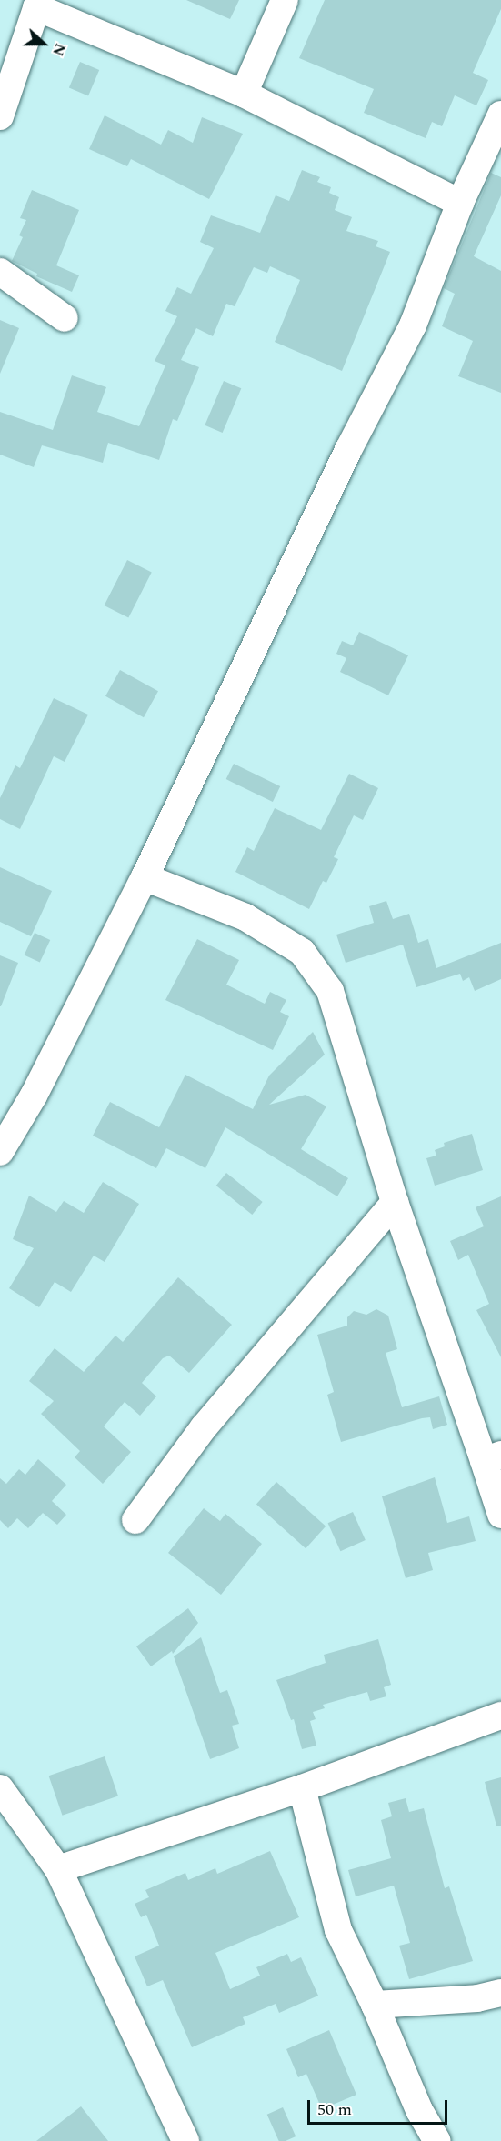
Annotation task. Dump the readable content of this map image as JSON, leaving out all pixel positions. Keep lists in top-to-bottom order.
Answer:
{
  "scale_bar": "50 m",
  "north": "right"
}
